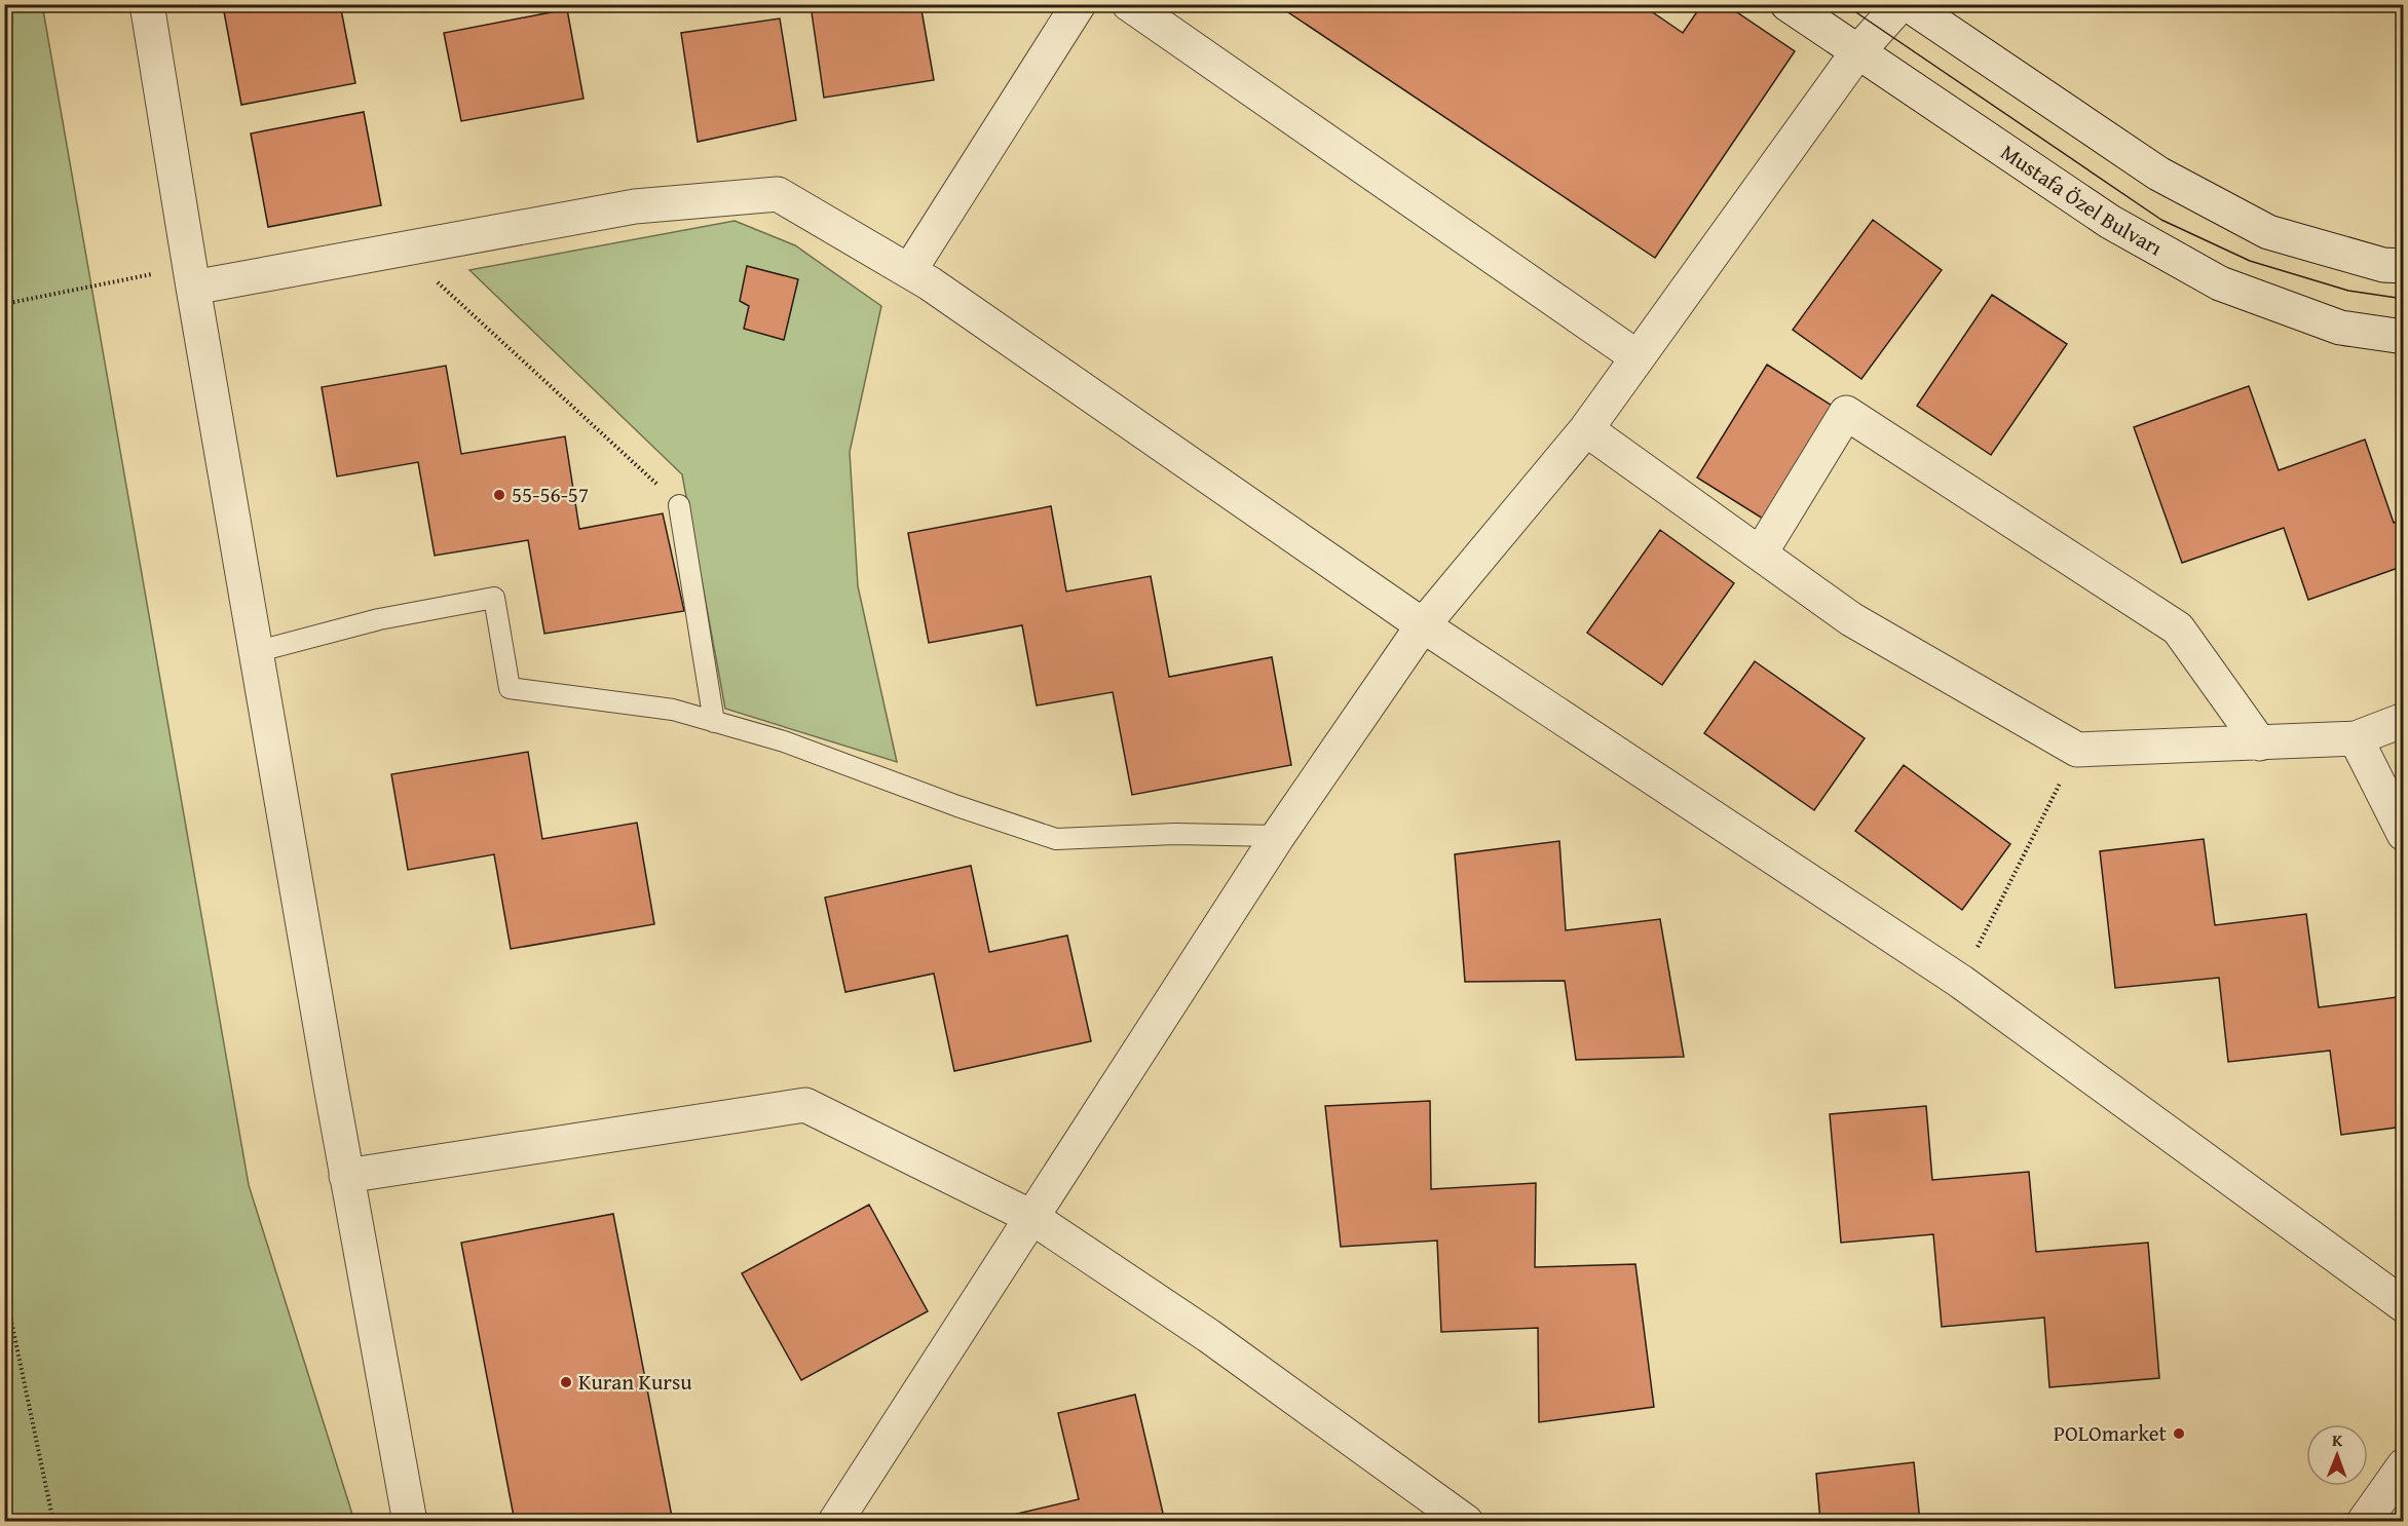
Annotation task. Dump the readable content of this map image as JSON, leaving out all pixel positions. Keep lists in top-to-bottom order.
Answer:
{
  "streets": {
    "street": ["Mustafa Özel Bulvarı"]
  },
  "places": ["55-56-57", "Kuran Kursu", "POLOmarket"],
  "north": "top"
}
